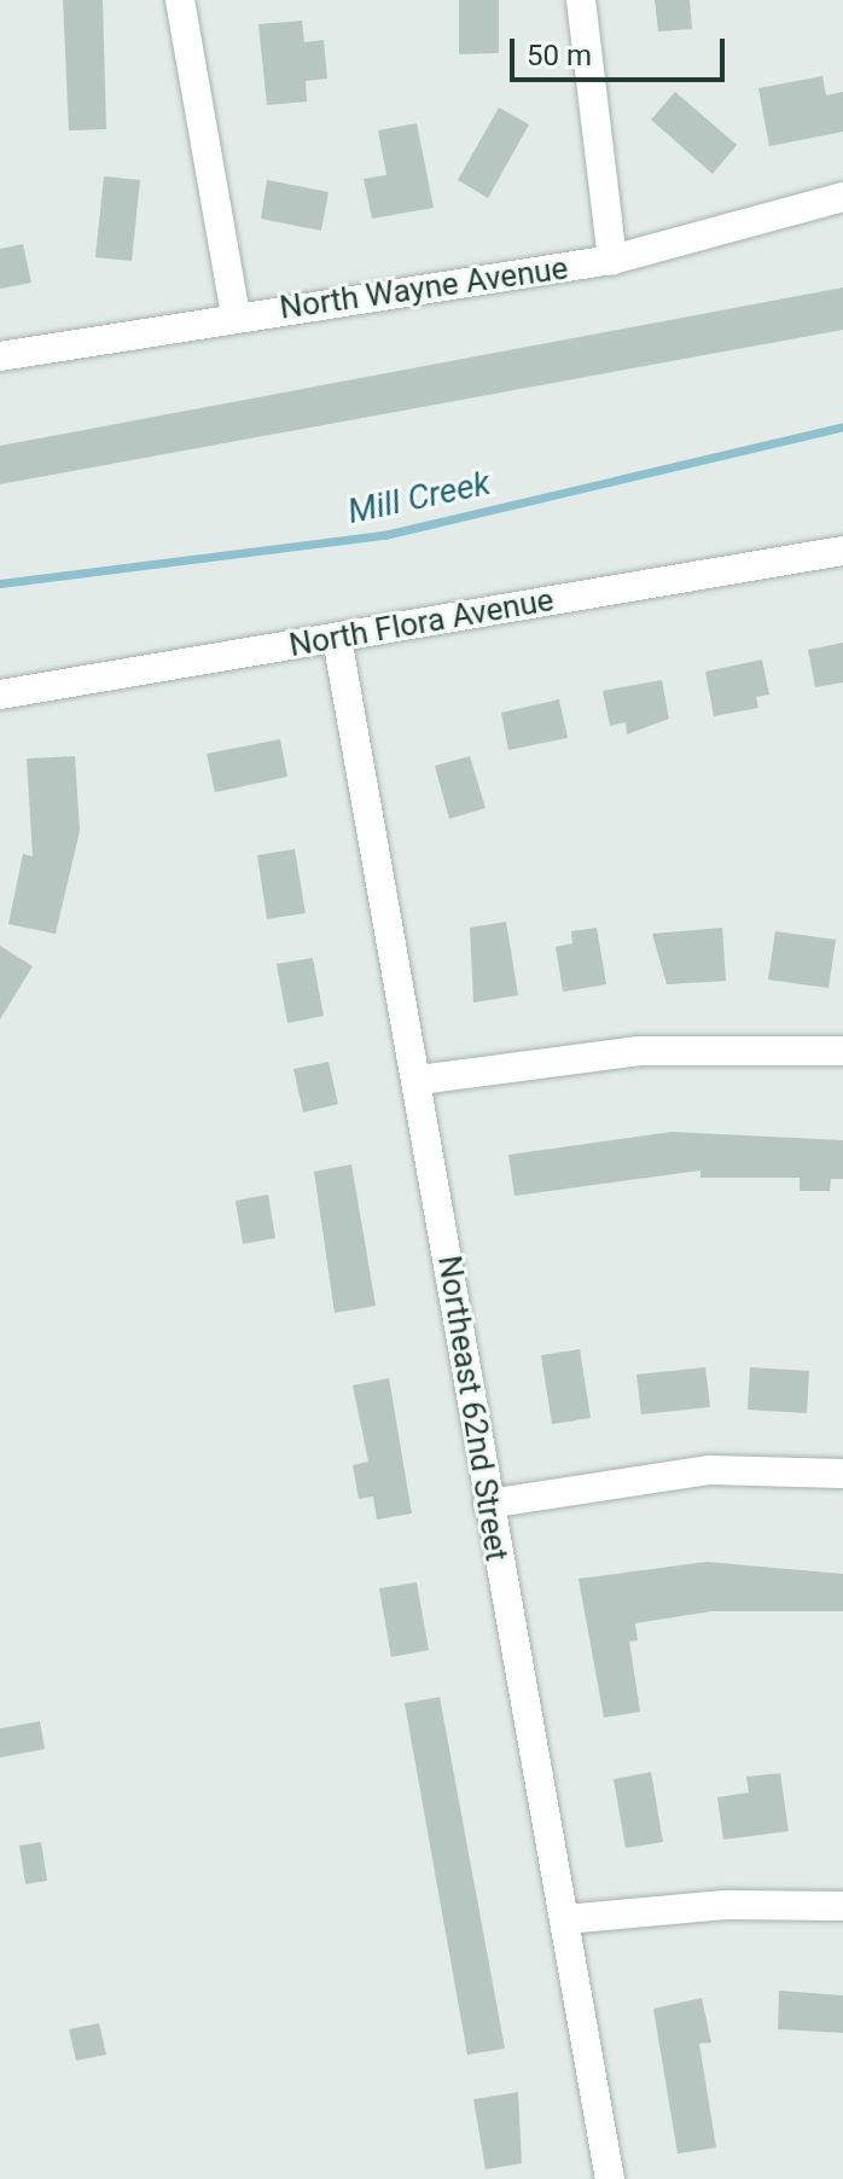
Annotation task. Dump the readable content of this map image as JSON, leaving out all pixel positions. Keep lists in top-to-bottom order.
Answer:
{
  "streets": {
    "street": ["North Wayne Avenue", "North Flora Avenue", "Northeast 62nd Street"]
  },
  "crossings": [
    ["North Flora Avenue", "Northeast 62nd Street"]
  ],
  "water": ["Mill Creek"],
  "scale_bar": "50 m"
}
